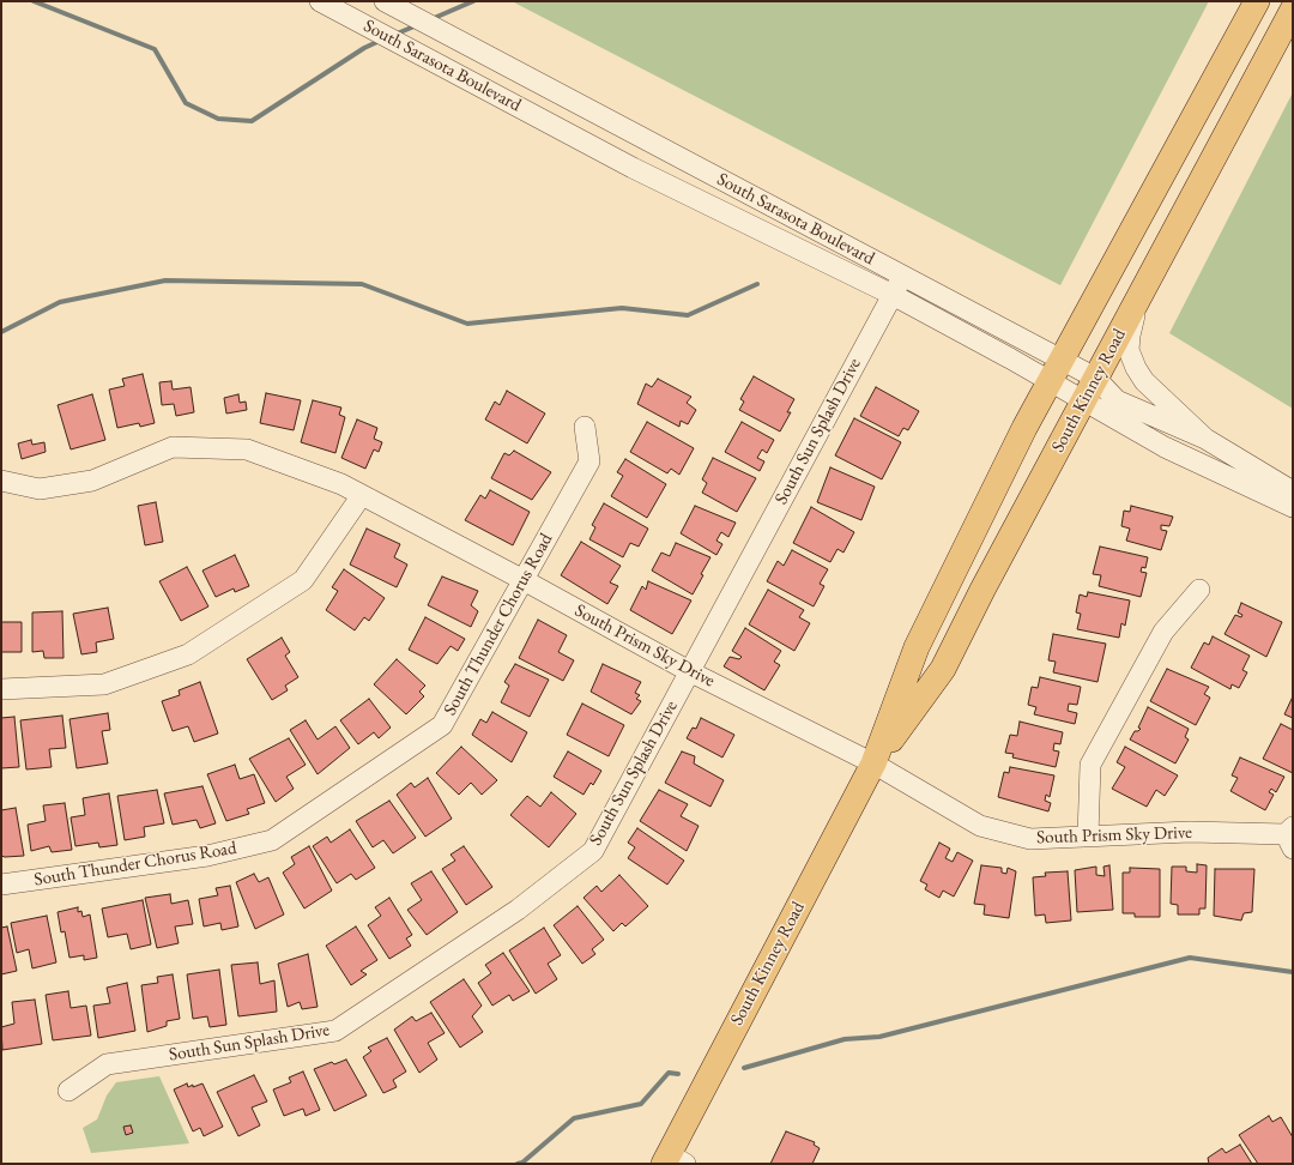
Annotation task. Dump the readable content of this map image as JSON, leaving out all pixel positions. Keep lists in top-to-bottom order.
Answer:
{
  "streets": {
    "main road": ["South Kinney Road"],
    "street": [
      "South Sarasota Boulevard",
      "South Sun Splash Drive",
      "South Thunder Chorus Road",
      "South Prism Sky Drive"
    ]
  },
  "crossings": [
    ["South Sarasota Boulevard", "South Kinney Road"],
    ["South Sarasota Boulevard", "South Sun Splash Drive"],
    ["South Kinney Road", "South Prism Sky Drive"],
    ["South Sun Splash Drive", "South Prism Sky Drive"],
    ["South Thunder Chorus Road", "South Prism Sky Drive"]
  ]
}
